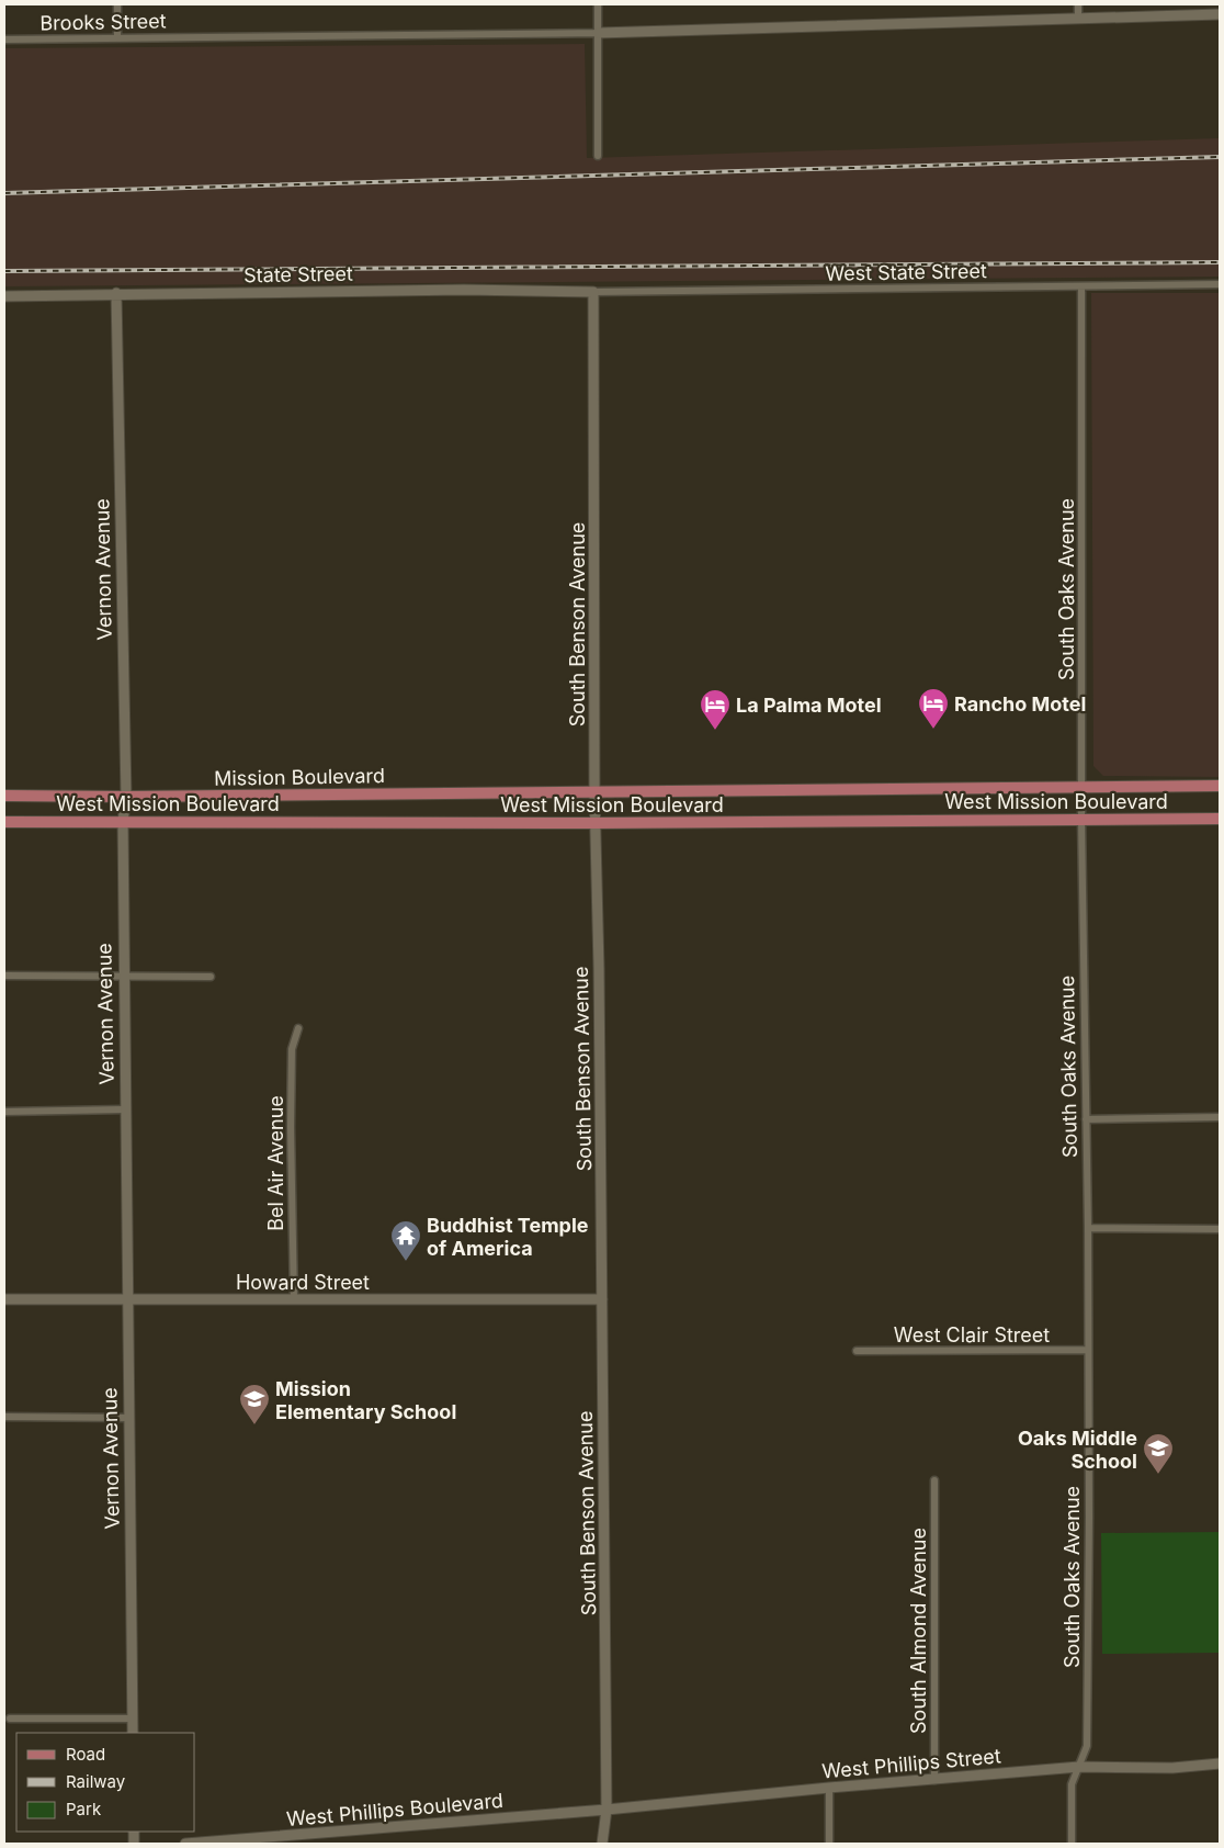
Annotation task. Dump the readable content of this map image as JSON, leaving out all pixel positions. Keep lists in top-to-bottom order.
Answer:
{
  "streets": {
    "main road": ["Mission Boulevard", "West Mission Boulevard"],
    "street": [
      "Brooks Street",
      "West State Street",
      "State Street",
      "Vernon Avenue",
      "South Oaks Avenue",
      "South Benson Avenue",
      "Bel Air Avenue",
      "Howard Street",
      "West Clair Street",
      "South Almond Avenue",
      "West Phillips Street",
      "West Phillips Boulevard"
    ]
  },
  "crossings": [
    ["West State Street", "State Street"],
    ["West State Street", "South Oaks Avenue"],
    ["West State Street", "South Benson Avenue"],
    ["State Street", "Vernon Avenue"],
    ["State Street", "South Benson Avenue"],
    ["Vernon Avenue", "Mission Boulevard"],
    ["Vernon Avenue", "West Mission Boulevard"],
    ["Vernon Avenue", "Howard Street"],
    ["South Oaks Avenue", "West Mission Boulevard"],
    ["South Oaks Avenue", "West Clair Street"],
    ["South Oaks Avenue", "West Phillips Street"],
    ["South Benson Avenue", "Mission Boulevard"],
    ["South Benson Avenue", "West Mission Boulevard"],
    ["South Benson Avenue", "Howard Street"],
    ["South Benson Avenue", "West Phillips Street"],
    ["South Benson Avenue", "West Phillips Boulevard"],
    ["Mission Boulevard", "West Mission Boulevard"],
    ["Bel Air Avenue", "Howard Street"],
    ["South Almond Avenue", "West Phillips Street"],
    ["West Phillips Street", "West Phillips Boulevard"]
  ],
  "places": {
    "hotel": ["Rancho Motel", "La Palma Motel"],
    "temple": ["Buddhist Temple of America"],
    "school or university": ["Mission Elementary School", "Oaks Middle School"]
  },
  "legend": ["Road", "Railway", "Park"]
}
